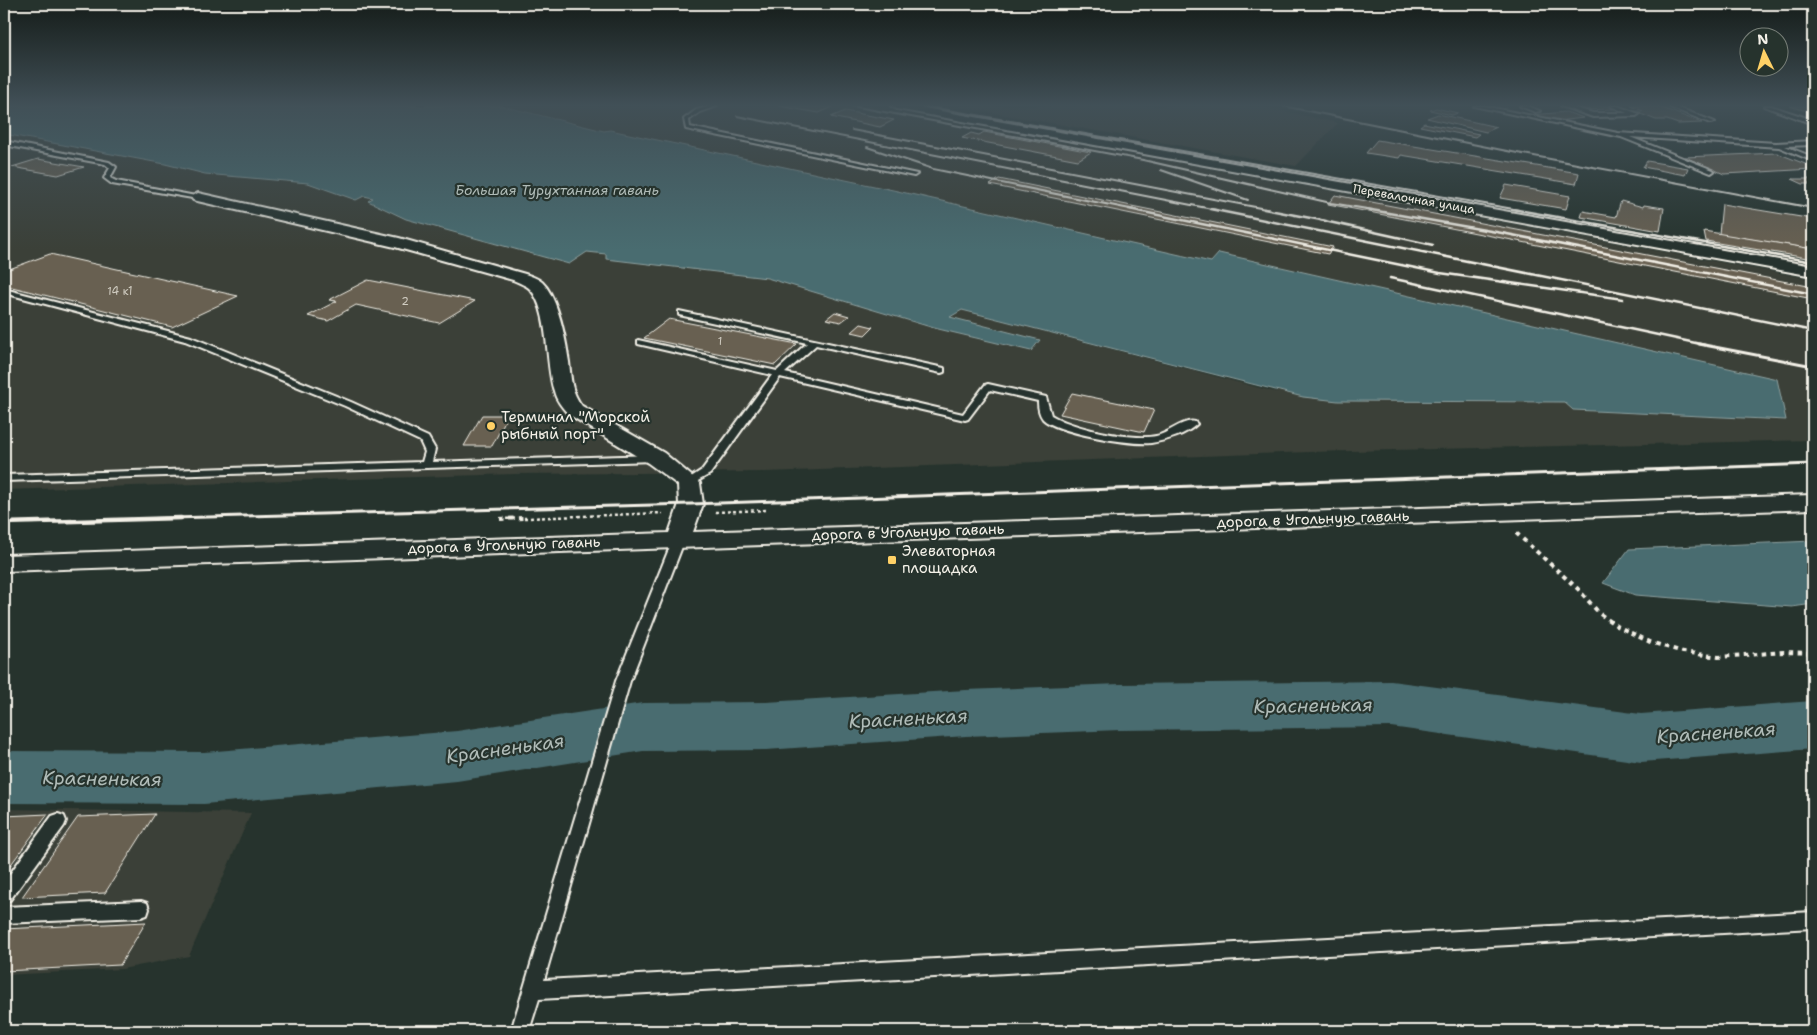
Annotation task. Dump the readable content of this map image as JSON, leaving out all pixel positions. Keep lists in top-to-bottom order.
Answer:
{
  "streets": {
    "street": ["Перевалочная улица", "дорога в Угольную гавань"]
  },
  "water": ["Большая Турухтанная гавань", "Красненькая"],
  "places": {
    "other": ["Терминал \"Морской рыбный порт\""],
    "transit": ["Элеваторная площадка"]
  },
  "house_numbers": ["14 к1", "2", "1"],
  "north": "top"
}
